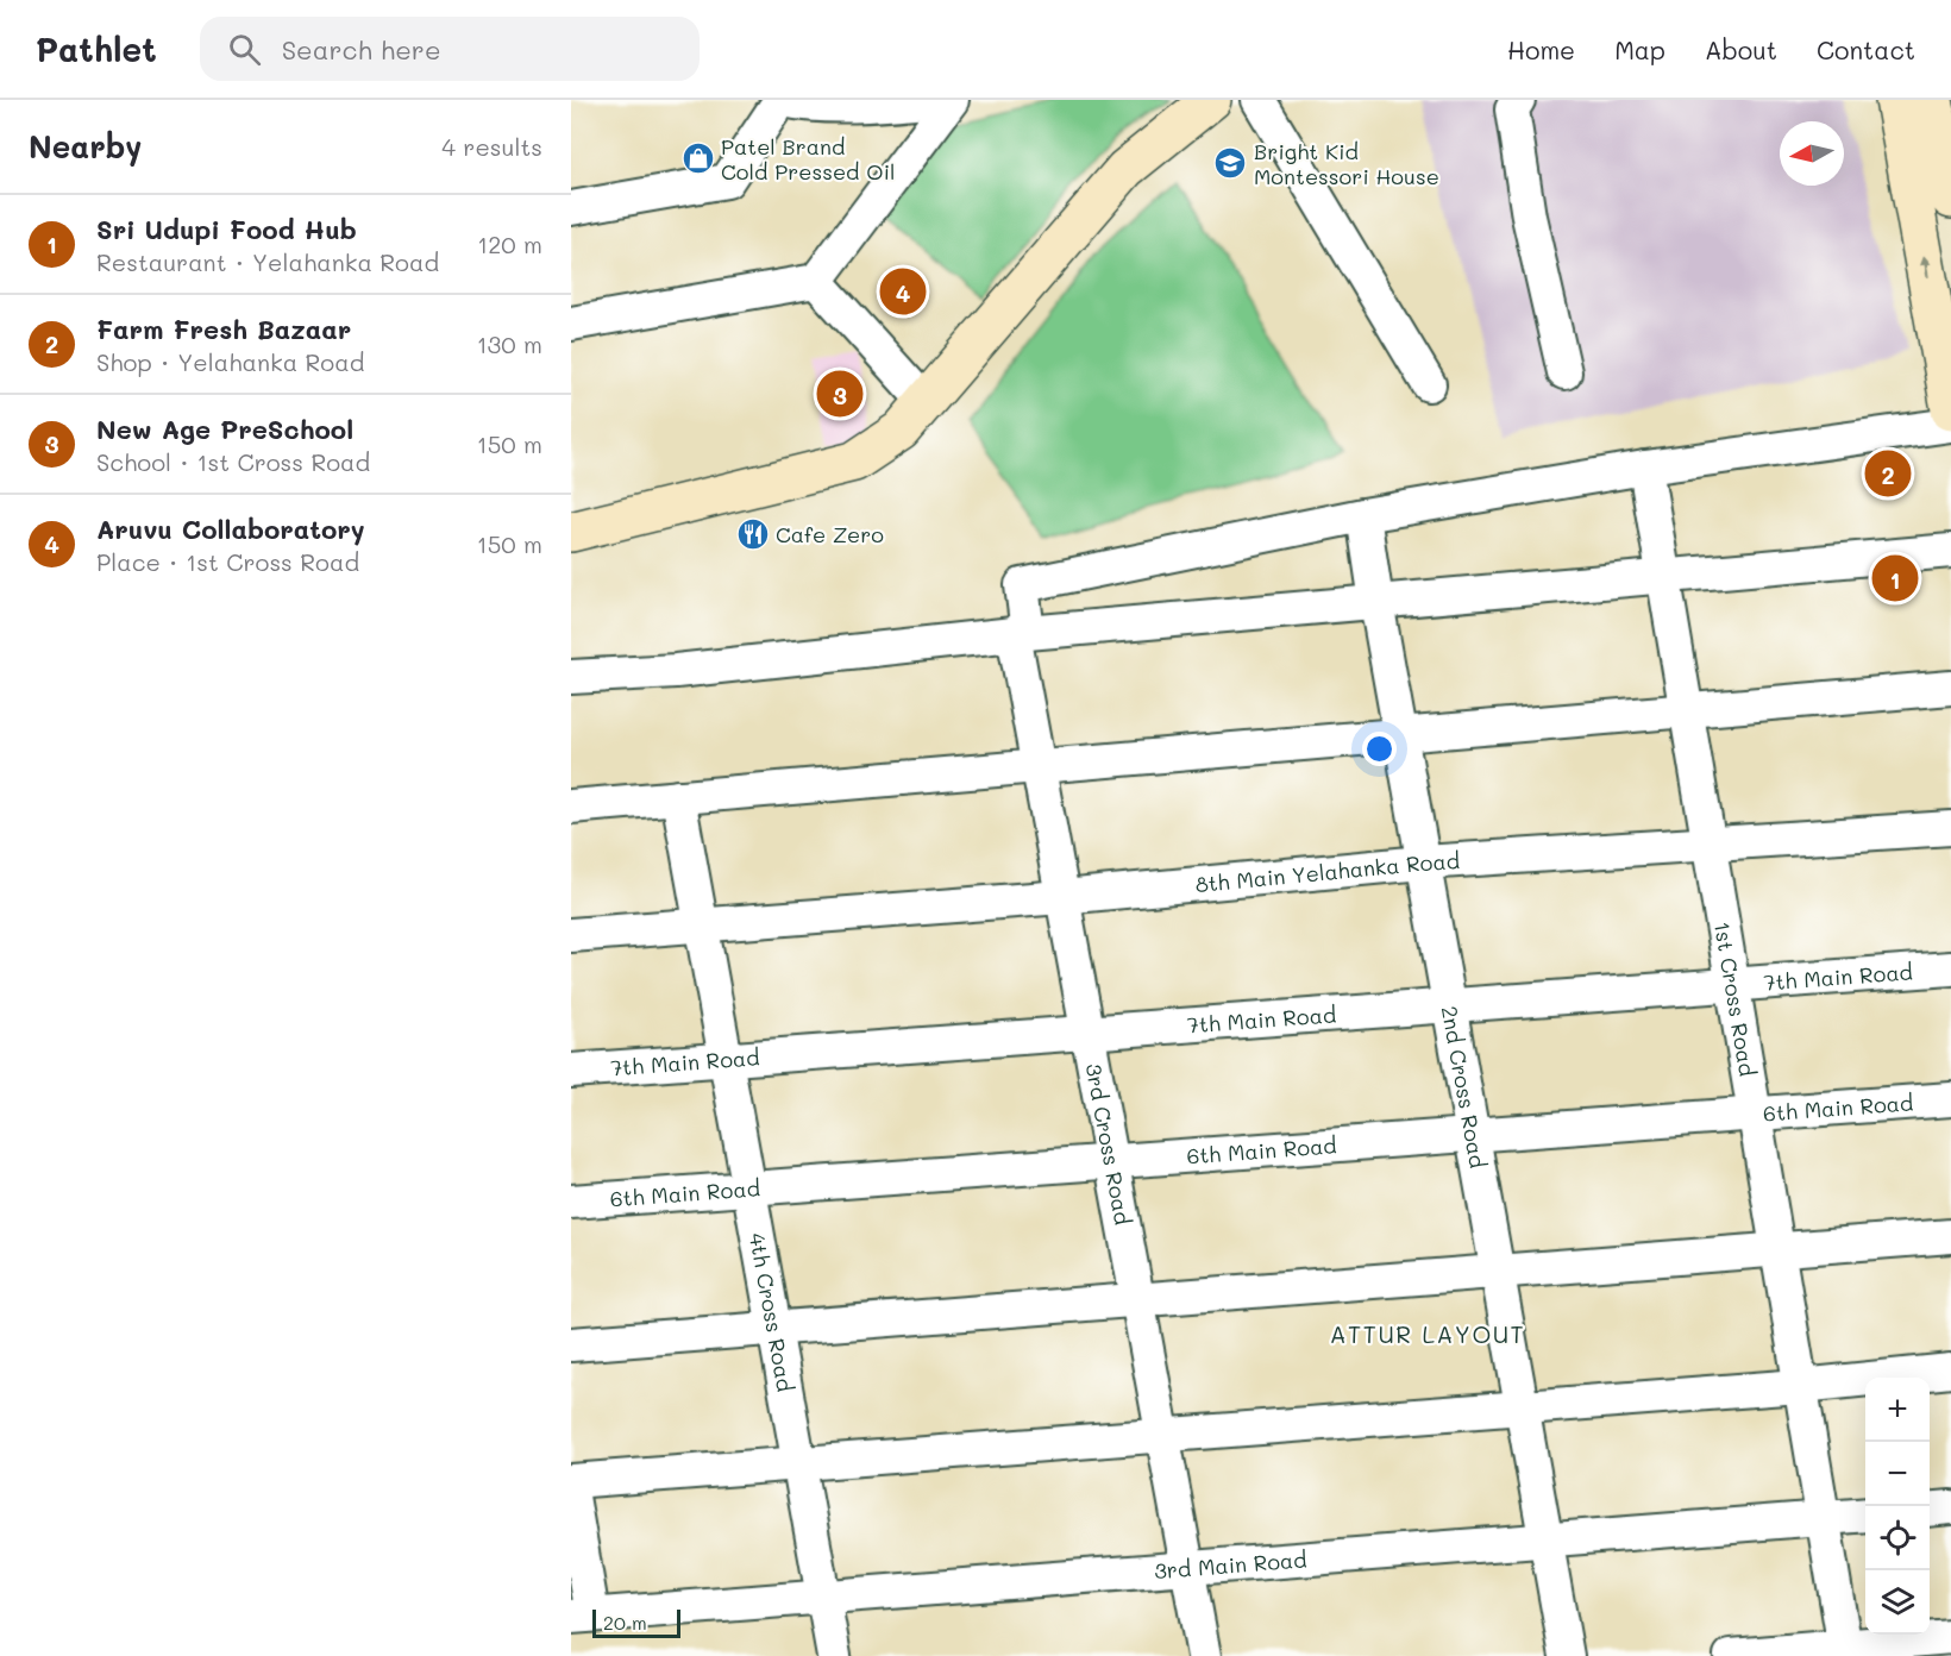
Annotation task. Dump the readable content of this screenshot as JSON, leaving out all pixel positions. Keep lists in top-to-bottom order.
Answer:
{
  "streets": {
    "street": [
      "8th Main Yelahanka Road",
      "7th Main Road",
      "1st Cross Road",
      "2nd Cross Road",
      "6th Main Road",
      "3rd Cross Road",
      "4th Cross Road",
      "3rd Main Road"
    ]
  },
  "crossings": [
    ["8th Main Yelahanka Road", "1st Cross Road"],
    ["8th Main Yelahanka Road", "2nd Cross Road"],
    ["8th Main Yelahanka Road", "3rd Cross Road"],
    ["8th Main Yelahanka Road", "4th Cross Road"],
    ["7th Main Road", "1st Cross Road"],
    ["7th Main Road", "2nd Cross Road"],
    ["7th Main Road", "3rd Cross Road"],
    ["7th Main Road", "4th Cross Road"],
    ["1st Cross Road", "6th Main Road"],
    ["1st Cross Road", "3rd Main Road"],
    ["2nd Cross Road", "6th Main Road"],
    ["2nd Cross Road", "3rd Cross Road"],
    ["2nd Cross Road", "3rd Main Road"],
    ["6th Main Road", "3rd Cross Road"],
    ["6th Main Road", "4th Cross Road"],
    ["3rd Cross Road", "3rd Main Road"],
    ["4th Cross Road", "3rd Main Road"]
  ],
  "districts": ["ATTUR LAYOUT"],
  "places": {
    "shop": ["Patel Brand Cold Pressed Oil"],
    "school or university": ["Bright Kid Montessori House"],
    "restaurant": ["Cafe Zero"]
  },
  "scale_bar": "20 m",
  "north": "left",
  "page": {
    "header": "Pathlet",
    "search": "Search here",
    "nav": [
      "Home",
      "Map",
      "About",
      "Contact"
    ],
    "heading": ["Nearby", "4 results"],
    "list": [
      {
        "mark": "1",
        "name": "Sri Udupi Food Hub",
        "note": "Restaurant · Yelahanka Road",
        "value": "120 m"
      },
      {
        "mark": "2",
        "name": "Farm Fresh Bazaar",
        "note": "Shop · Yelahanka Road",
        "value": "130 m"
      },
      {
        "mark": "3",
        "name": "New Age PreSchool",
        "note": "School · 1st Cross Road",
        "value": "150 m"
      },
      {
        "mark": "4",
        "name": "Aruvu Collaboratory",
        "note": "Place · 1st Cross Road",
        "value": "150 m"
      }
    ],
    "pins": [
      "4",
      "3",
      "2",
      "1"
    ],
    "map_buttons": ["+", "−"],
    "scale": "20 m"
  }
}
